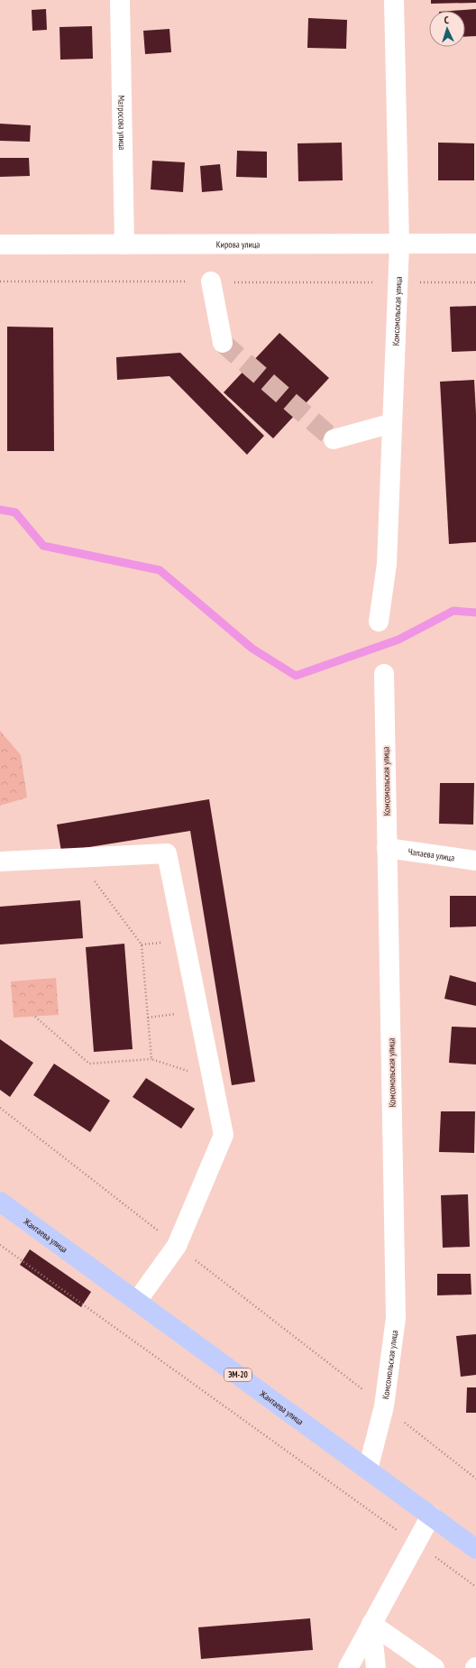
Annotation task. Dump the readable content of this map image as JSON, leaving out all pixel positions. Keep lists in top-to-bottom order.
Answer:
{
  "streets": {
    "main road": ["Жантаева улица", "ЭМ-20"],
    "street": [
      "Матросова улица",
      "Кирова улица",
      "Комсомольская улица",
      "Чапаева улица"
    ]
  },
  "crossings": [
    ["Матросова улица", "Кирова улица"],
    ["Кирова улица", "Комсомольская улица"],
    ["Комсомольская улица", "Чапаева улица"],
    ["Комсомольская улица", "Жантаева улица"]
  ],
  "north": "top"
}
